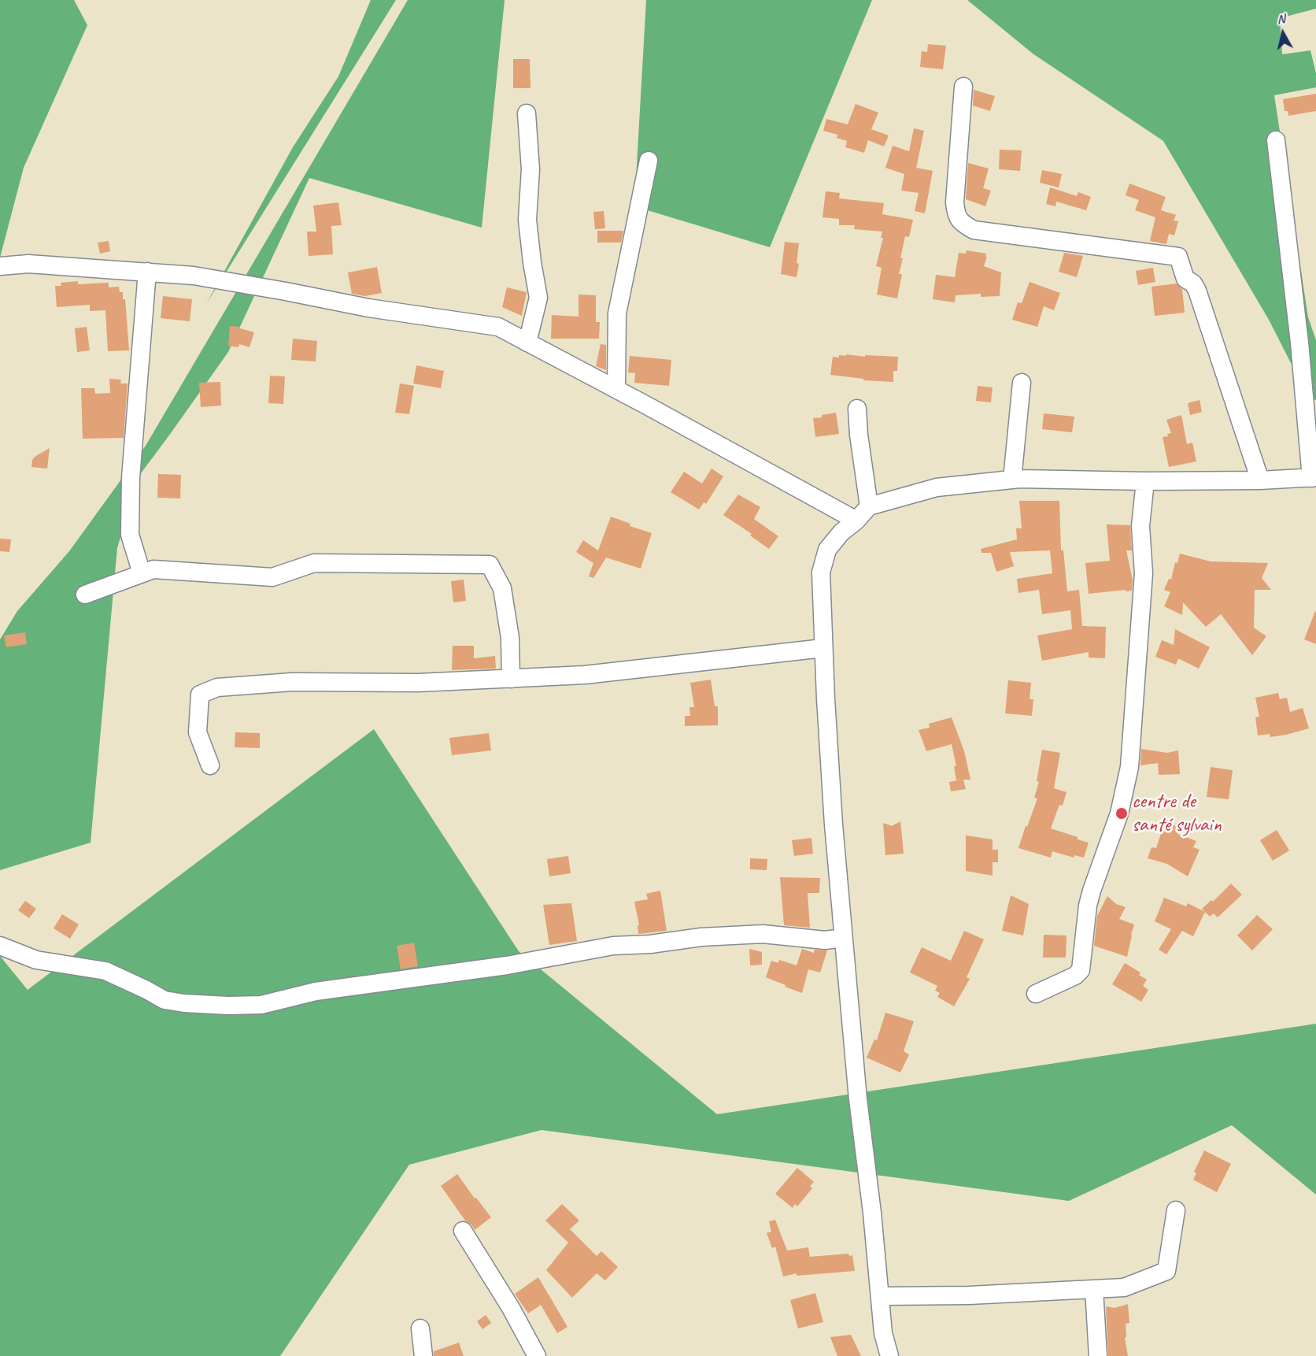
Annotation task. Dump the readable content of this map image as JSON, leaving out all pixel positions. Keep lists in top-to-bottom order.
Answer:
{
  "places": ["centre de santé sylvain"],
  "north": "top"
}
